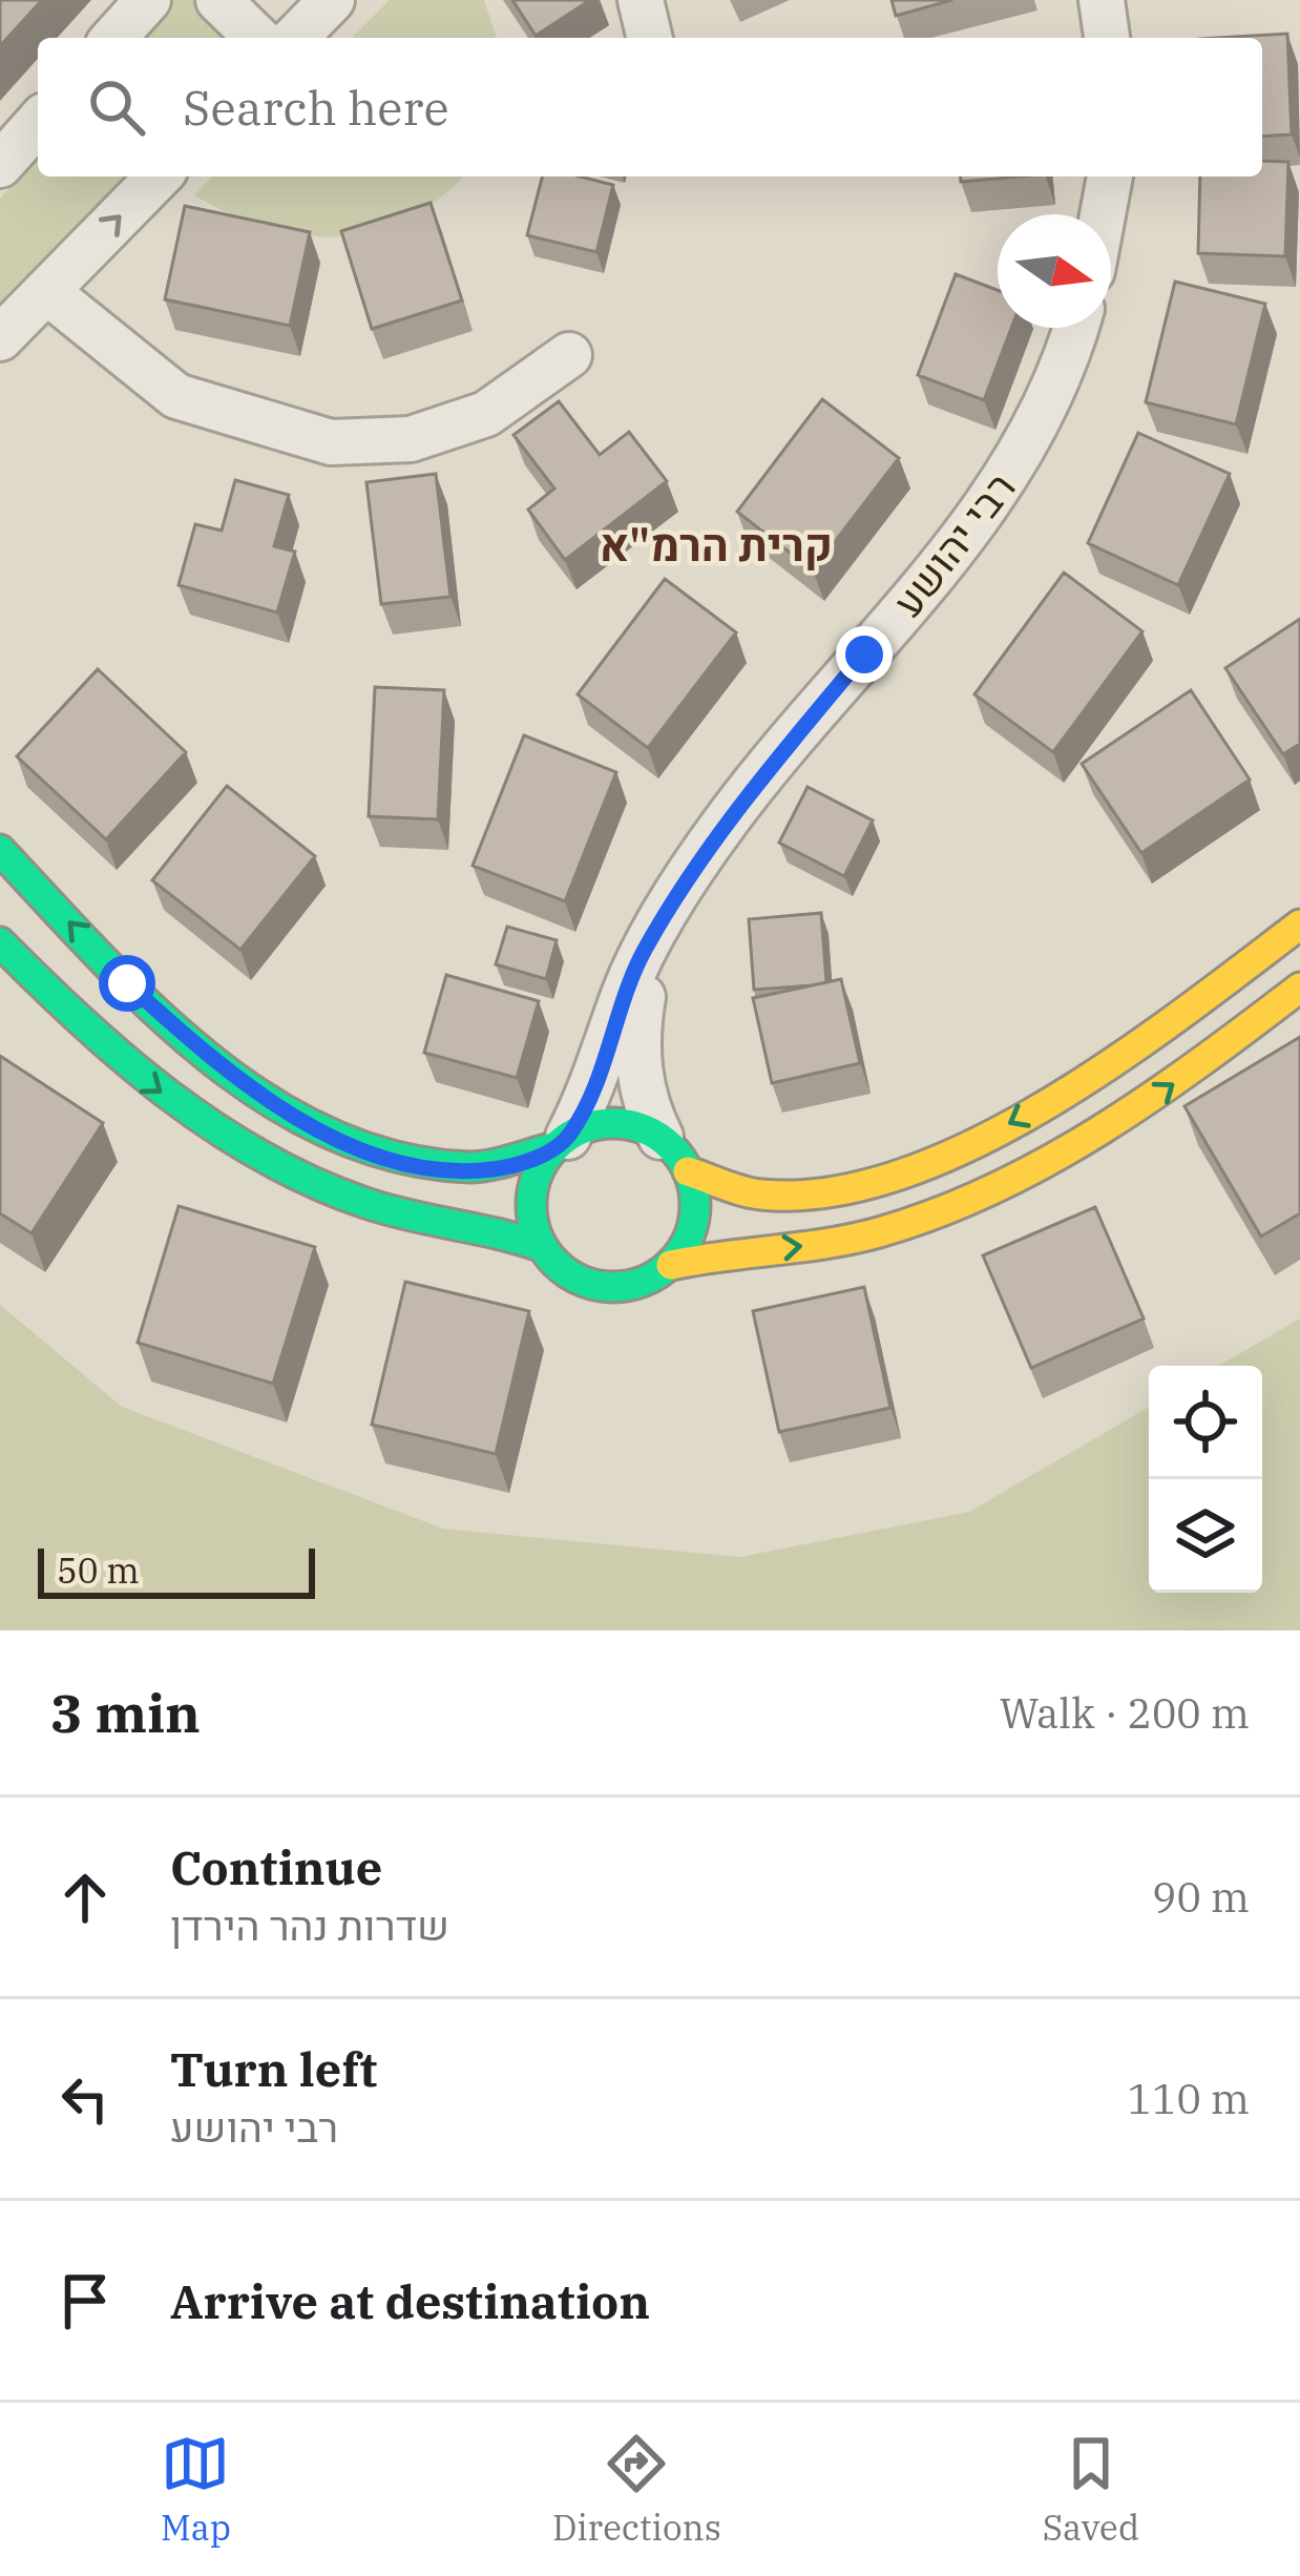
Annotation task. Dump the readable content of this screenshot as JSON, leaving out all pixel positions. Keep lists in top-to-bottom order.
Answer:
{
  "streets": {
    "street": ["רבי יהושע"]
  },
  "districts": ["קרית הרמ\"א"],
  "scale_bar": "50 m",
  "north": "right",
  "page": {
    "search": "Search here",
    "scale": "50 m",
    "heading": ["3 min", "Walk · 200 m"],
    "list": [
      ["Continue", "שדרות נהר הירדן", "90 m"],
      ["Turn left", "רבי יהושע", "110 m"],
      "Arrive at destination"
    ],
    "nav": ["Map", "Directions", "Saved"]
  }
}
